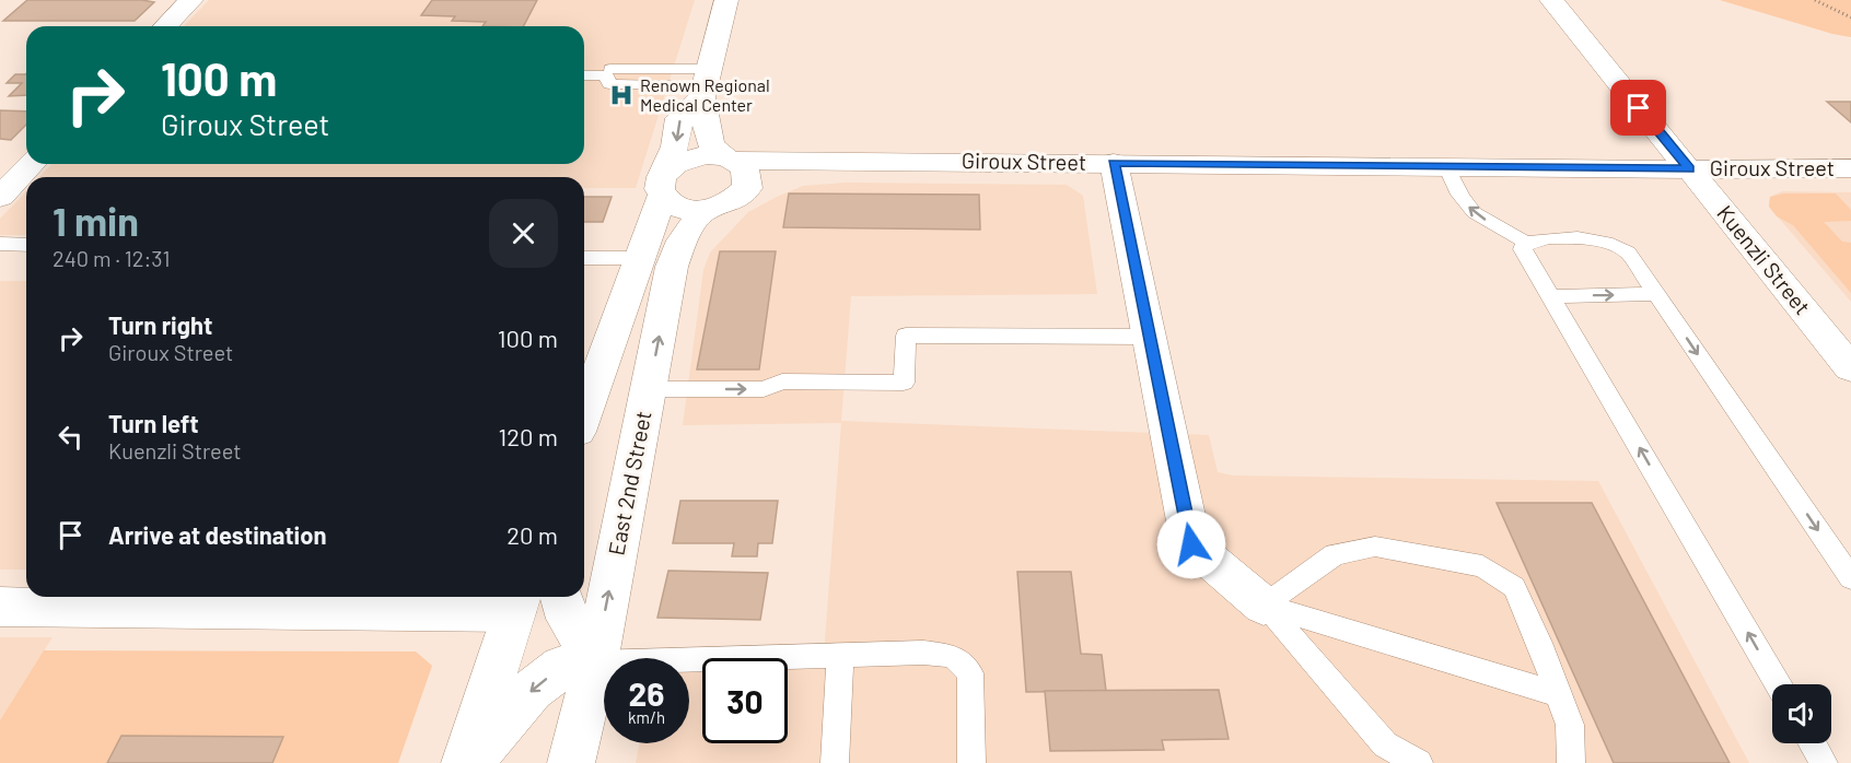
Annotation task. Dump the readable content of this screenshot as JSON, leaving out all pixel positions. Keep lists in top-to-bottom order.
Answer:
{
  "streets": {
    "street": ["Giroux Street", "Kuenzli Street", "East 2nd Street"]
  },
  "crossings": [
    ["Giroux Street", "Kuenzli Street"],
    ["Giroux Street", "East 2nd Street"]
  ],
  "places": {
    "hospital": ["Renown Regional Medical Center"]
  },
  "page": {
    "turn": ["100 m", "Giroux Street"],
    "heading": ["1 min", "240 m · 12:31"],
    "list": [
      {
        "name": "Turn right",
        "note": "Giroux Street",
        "value": "100 m"
      },
      {
        "name": "Turn left",
        "note": "Kuenzli Street",
        "value": "120 m"
      },
      {
        "name": "Arrive at destination",
        "value": "20 m"
      }
    ],
    "speed": "26 km/h",
    "limit": "30"
  }
}
